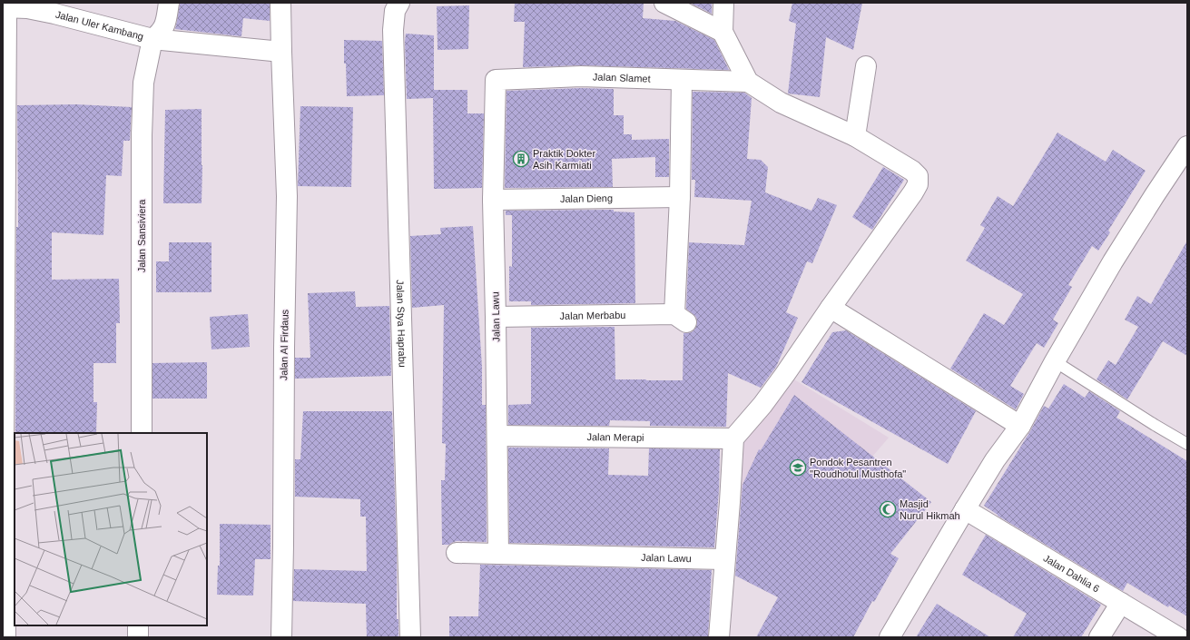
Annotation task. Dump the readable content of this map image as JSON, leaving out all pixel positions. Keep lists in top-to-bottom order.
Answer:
{
  "streets": {
    "street": [
      "Jalan Uler Kambang",
      "Jalan Slamet",
      "Jalan Dieng",
      "Jalan Sansiviera",
      "Jalan Merbabu",
      "Jalan Lawu",
      "Jalan Stya Haprabu",
      "Jalan Al Firdaus",
      "Jalan Merapi",
      "Jalan Dahlia 6"
    ]
  },
  "crossings": [
    ["Jalan Uler Kambang", "Jalan Sansiviera"],
    ["Jalan Uler Kambang", "Jalan Al Firdaus"],
    ["Jalan Slamet", "Jalan Lawu"],
    ["Jalan Dieng", "Jalan Merbabu"],
    ["Jalan Dieng", "Jalan Lawu"],
    ["Jalan Merbabu", "Jalan Lawu"],
    ["Jalan Lawu", "Jalan Merapi"]
  ],
  "places": {
    "building": ["Praktik Dokter Asih Karmiati"],
    "school or university": ["Pondok Pesantren \"Roudhotul Musthofa\""],
    "mosque": ["Masjid Nurul Hikmah"]
  }
}
